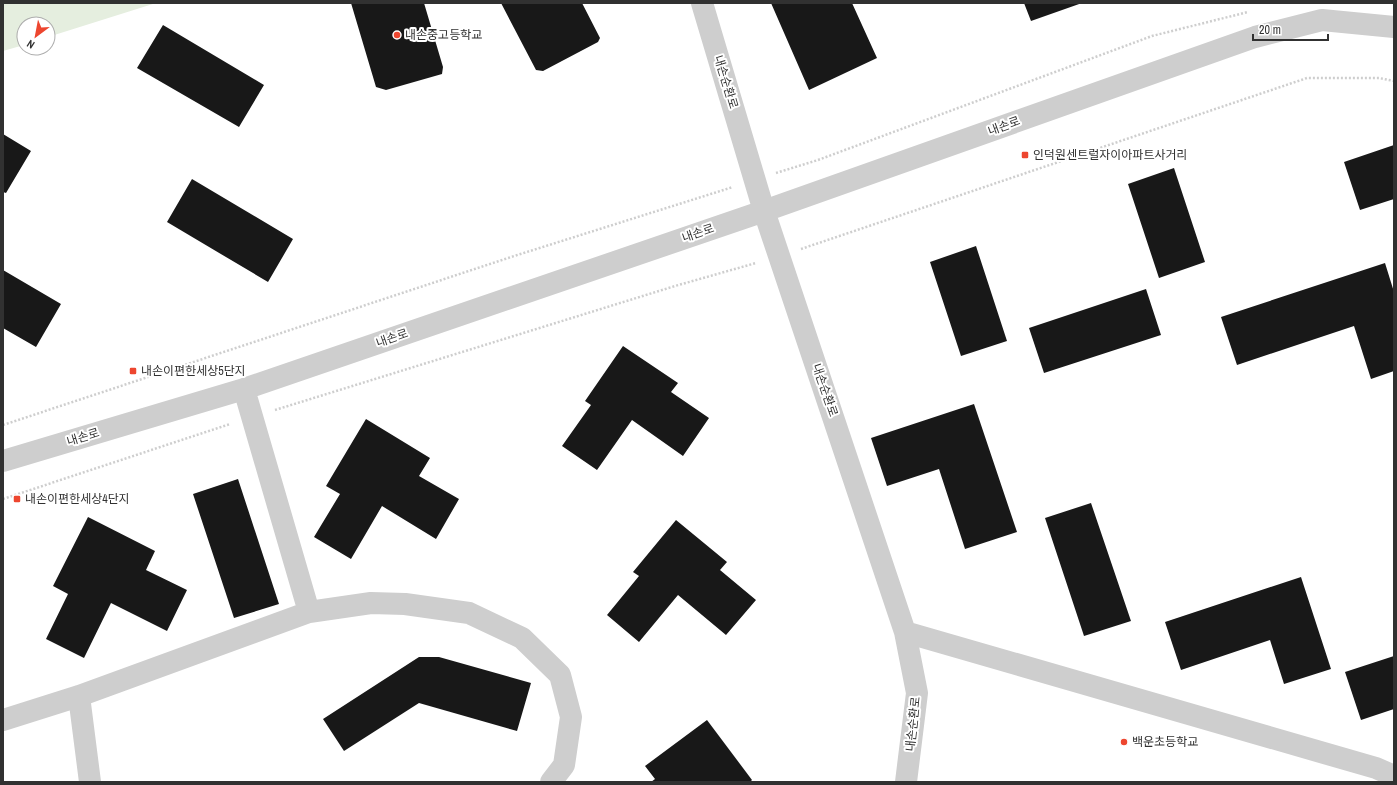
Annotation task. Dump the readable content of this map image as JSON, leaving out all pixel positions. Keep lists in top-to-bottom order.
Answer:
{
  "streets": {
    "street": ["내손순환로", "내손로"]
  },
  "crossings": [
    ["내손순환로", "내손로"]
  ],
  "places": {
    "other": ["내손중고등학교", "백운초등학교"],
    "transit": ["인덕원센트럴자이아파트사거리", "내손이편한세상5단지", "내손이편한세상4단지"]
  },
  "scale_bar": "20 m",
  "north": "bottom left"
}
